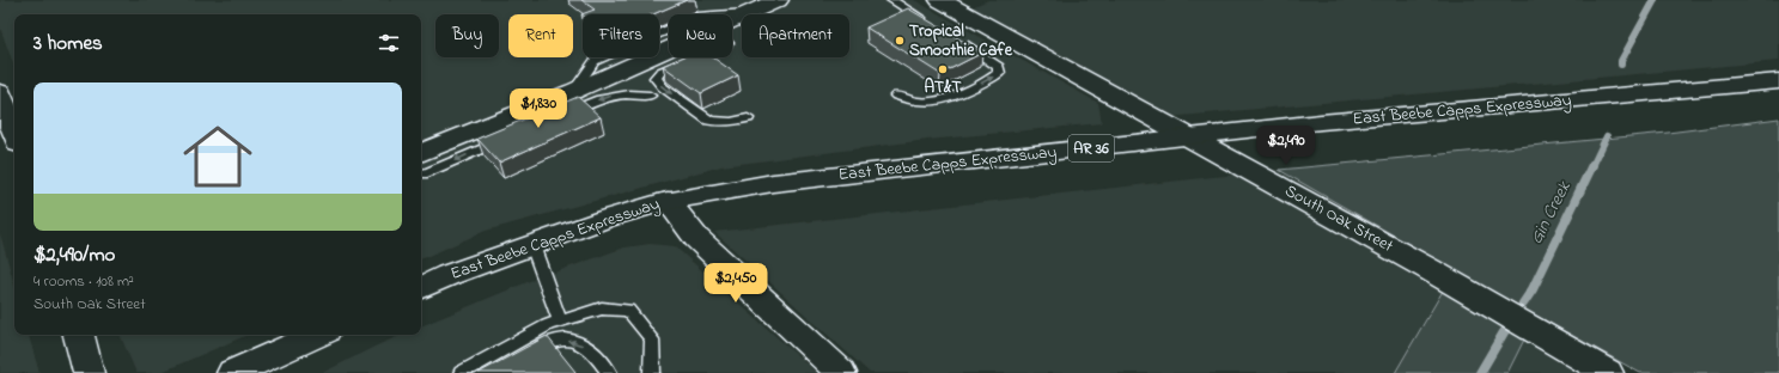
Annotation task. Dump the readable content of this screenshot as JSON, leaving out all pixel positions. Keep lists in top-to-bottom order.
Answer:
{
  "streets": {
    "main road": ["East Beebe Capps Expressway", "AR 36", "South Oak Street"]
  },
  "crossings": [
    ["East Beebe Capps Expressway", "South Oak Street"]
  ],
  "water": ["Gin Creek"],
  "places": ["Tropical Smoothie Cafe", "AT&T"],
  "page": {
    "chip": [
      "Buy",
      "Rent",
      "Filters",
      "New",
      "Apartment"
    ],
    "heading": "3 homes",
    "list": [
      {
        "name": "$2,490/mo",
        "note": "4 rooms · 108 m² · South Oak Street"
      }
    ],
    "price": ["$1,830", "$2,490", "$2,450"]
  }
}
